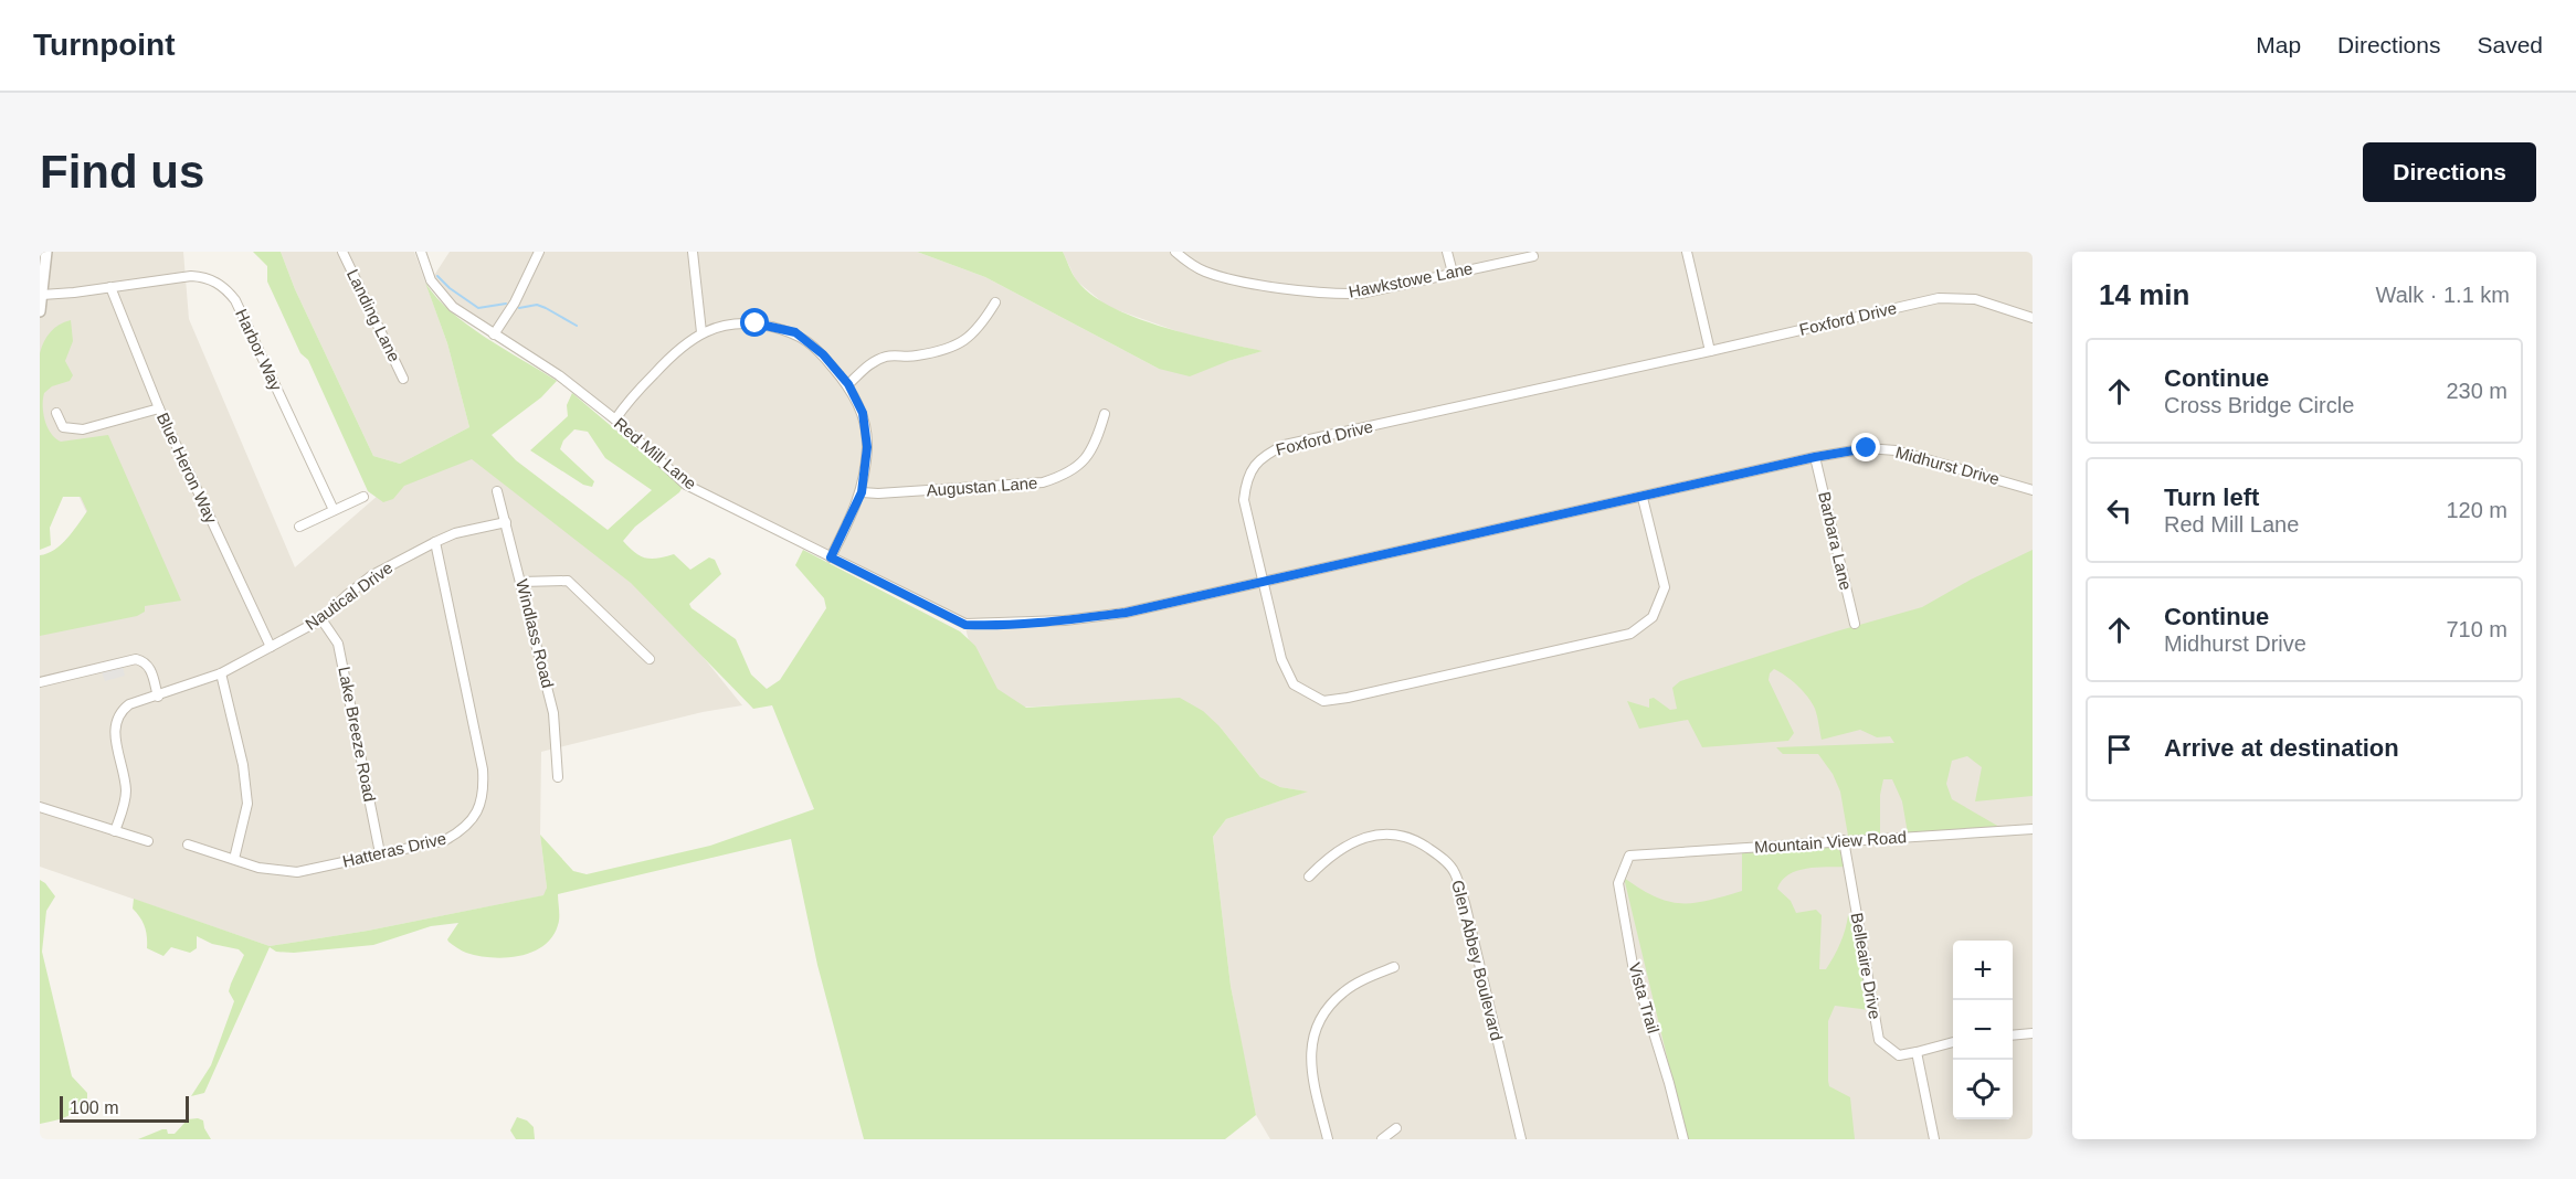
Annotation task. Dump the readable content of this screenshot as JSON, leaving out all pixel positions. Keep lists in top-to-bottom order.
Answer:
{
  "streets": {
    "street": [
      "Hawkstowe Lane",
      "Landing Lane",
      "Foxford Drive",
      "Harbor Way",
      "Red Mill Lane",
      "Midhurst Drive",
      "Blue Heron Way",
      "Augustan Lane",
      "Barbara Lane",
      "Nautical Drive",
      "Windlass Road",
      "Lake Breeze Road",
      "Mountain View Road",
      "Hatteras Drive",
      "Glen Abbey Boulevard",
      "Belleaire Drive",
      "Vista Trail"
    ]
  },
  "crossings": [
    ["Foxford Drive", "Midhurst Drive"],
    ["Harbor Way", "Blue Heron Way"],
    ["Red Mill Lane", "Midhurst Drive"],
    ["Midhurst Drive", "Barbara Lane"],
    ["Blue Heron Way", "Nautical Drive"],
    ["Nautical Drive", "Windlass Road"],
    ["Nautical Drive", "Lake Breeze Road"],
    ["Nautical Drive", "Hatteras Drive"],
    ["Lake Breeze Road", "Hatteras Drive"],
    ["Mountain View Road", "Belleaire Drive"],
    ["Mountain View Road", "Vista Trail"]
  ],
  "scale_bar": "100 m",
  "page": {
    "header": "Turnpoint",
    "nav": ["Map", "Directions", "Saved"],
    "buttons": "Directions",
    "title": "Find us",
    "heading": ["14 min", "Walk · 1.1 km"],
    "list": [
      ["Continue", "Cross Bridge Circle", "230 m"],
      ["Turn left", "Red Mill Lane", "120 m"],
      ["Continue", "Midhurst Drive", "710 m"],
      "Arrive at destination"
    ],
    "map_buttons": ["+", "−"],
    "scale": "100 m"
  }
}
